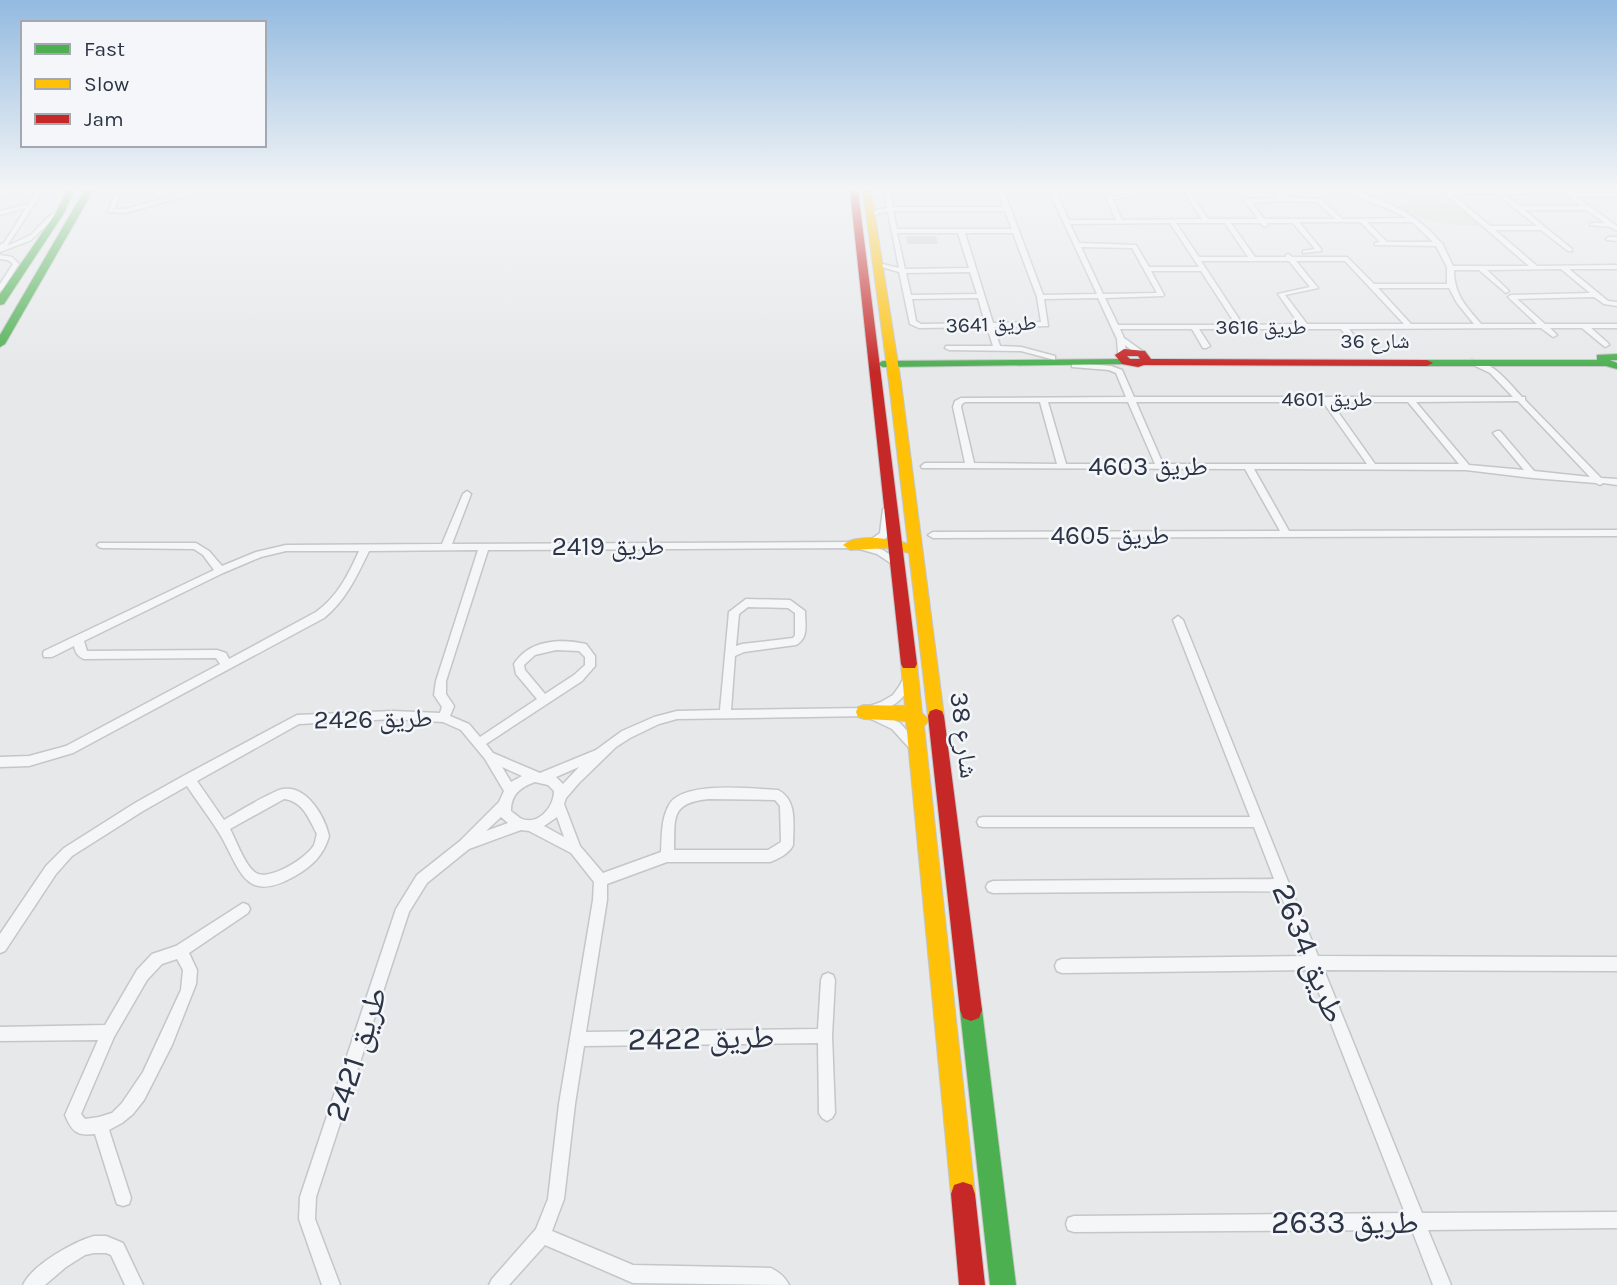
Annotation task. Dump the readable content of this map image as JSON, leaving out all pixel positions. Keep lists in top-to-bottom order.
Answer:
{
  "streets": {
    "main road": ["شارع 36", "شارع 38"],
    "street": [
      "طريق 3641",
      "طريق 3616",
      "طريق 4601",
      "طريق 4603",
      "طريق 4605",
      "طريق 2419",
      "طريق 2426",
      "طريق 2634",
      "طريق 2422",
      "طريق 2421",
      "طريق 2633"
    ]
  },
  "crossings": [
    ["طريق 4601", "طريق 4603"],
    ["طريق 2419", "شارع 38"],
    ["طريق 2426", "طريق 2421"],
    ["طريق 2634", "طريق 2633"]
  ],
  "legend": ["Fast", "Slow", "Jam"]
}
